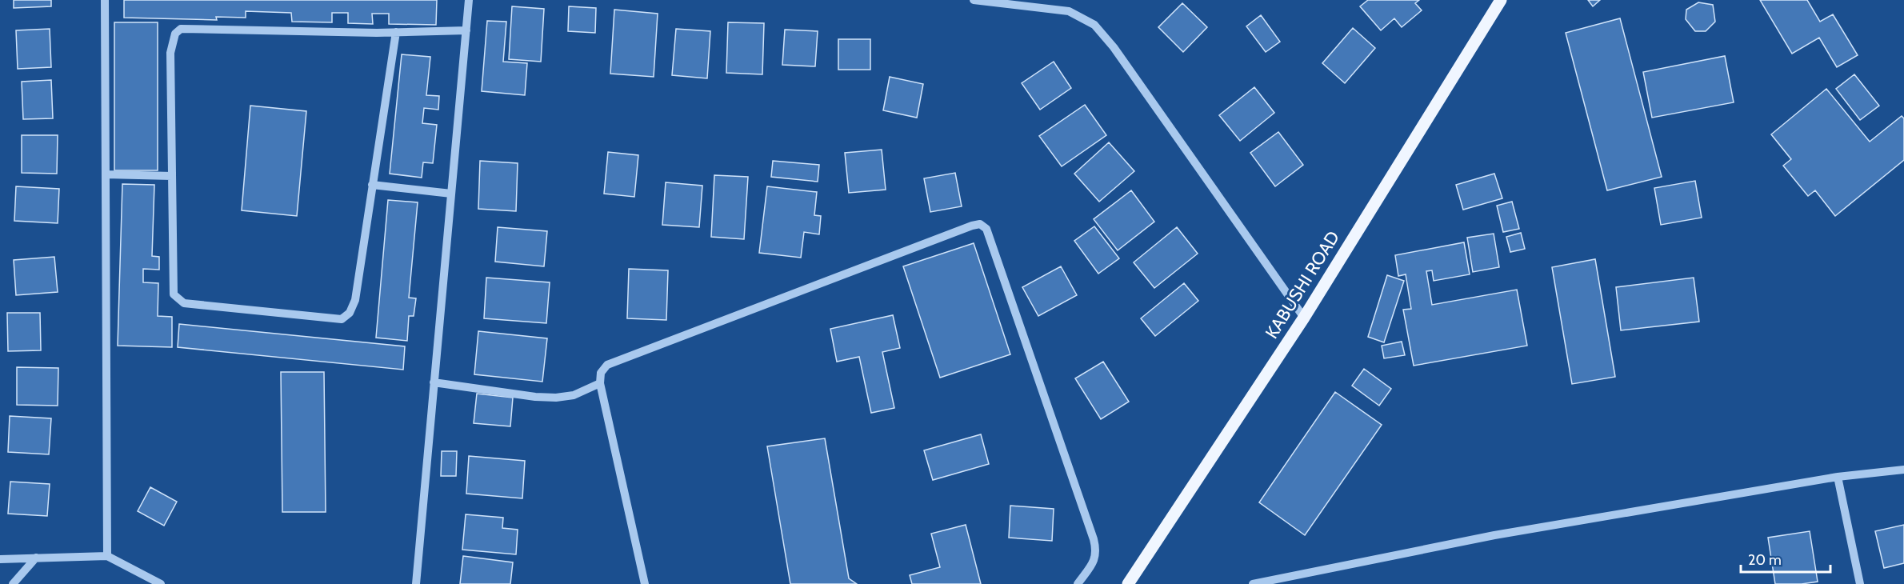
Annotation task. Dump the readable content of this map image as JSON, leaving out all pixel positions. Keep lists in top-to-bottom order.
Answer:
{
  "streets": {
    "main road": ["KABUSHI ROAD"]
  },
  "scale_bar": "20 m"
}
